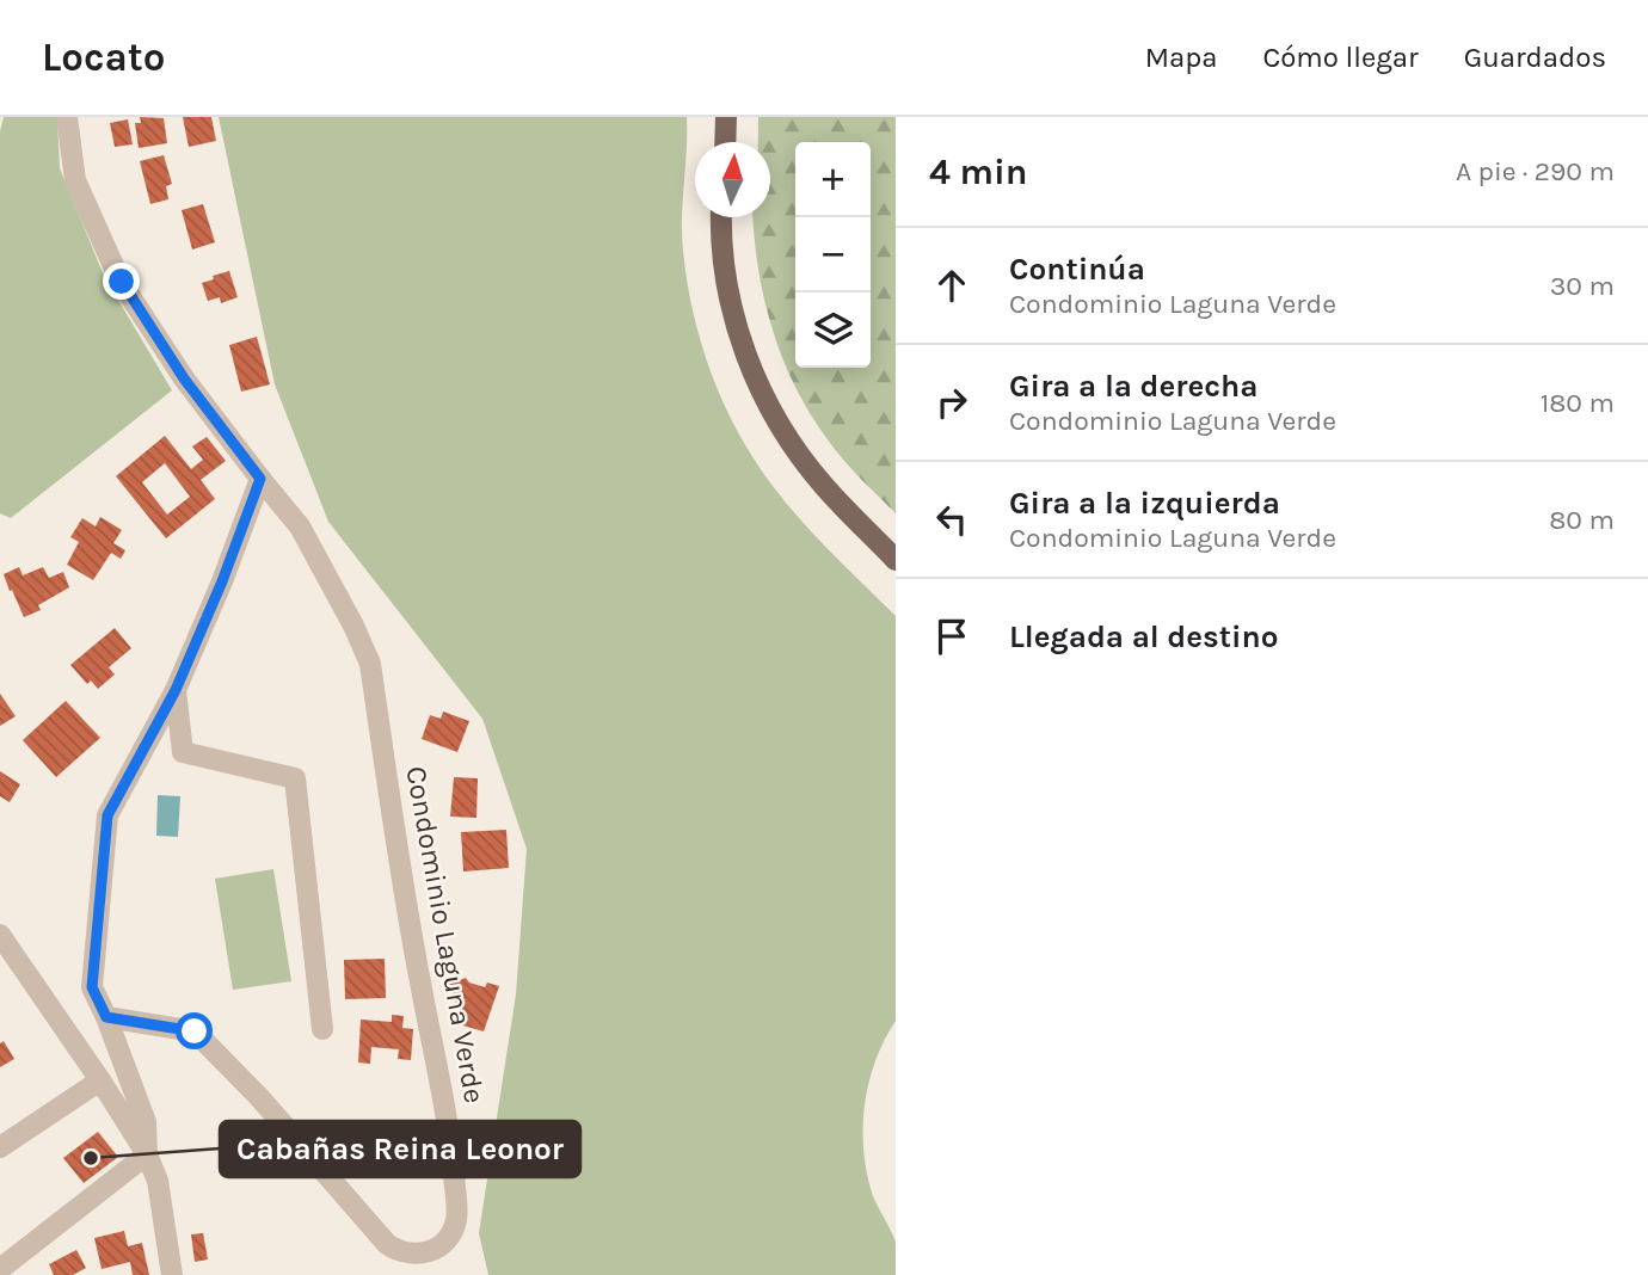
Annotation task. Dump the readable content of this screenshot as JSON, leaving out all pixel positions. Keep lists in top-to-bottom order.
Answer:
{
  "streets": {
    "street": ["Condominio Laguna Verde"]
  },
  "places": ["Cabañas Reina Leonor"],
  "north": "top",
  "page": {
    "header": "Locato",
    "nav": ["Mapa", "Cómo llegar", "Guardados"],
    "heading": ["4 min", "A pie · 290 m"],
    "map_buttons": ["+", "−"],
    "list": [
      ["Continúa", "Condominio Laguna Verde", "30 m"],
      ["Gira a la derecha", "Condominio Laguna Verde", "180 m"],
      ["Gira a la izquierda", "Condominio Laguna Verde", "80 m"],
      "Llegada al destino"
    ]
  }
}
